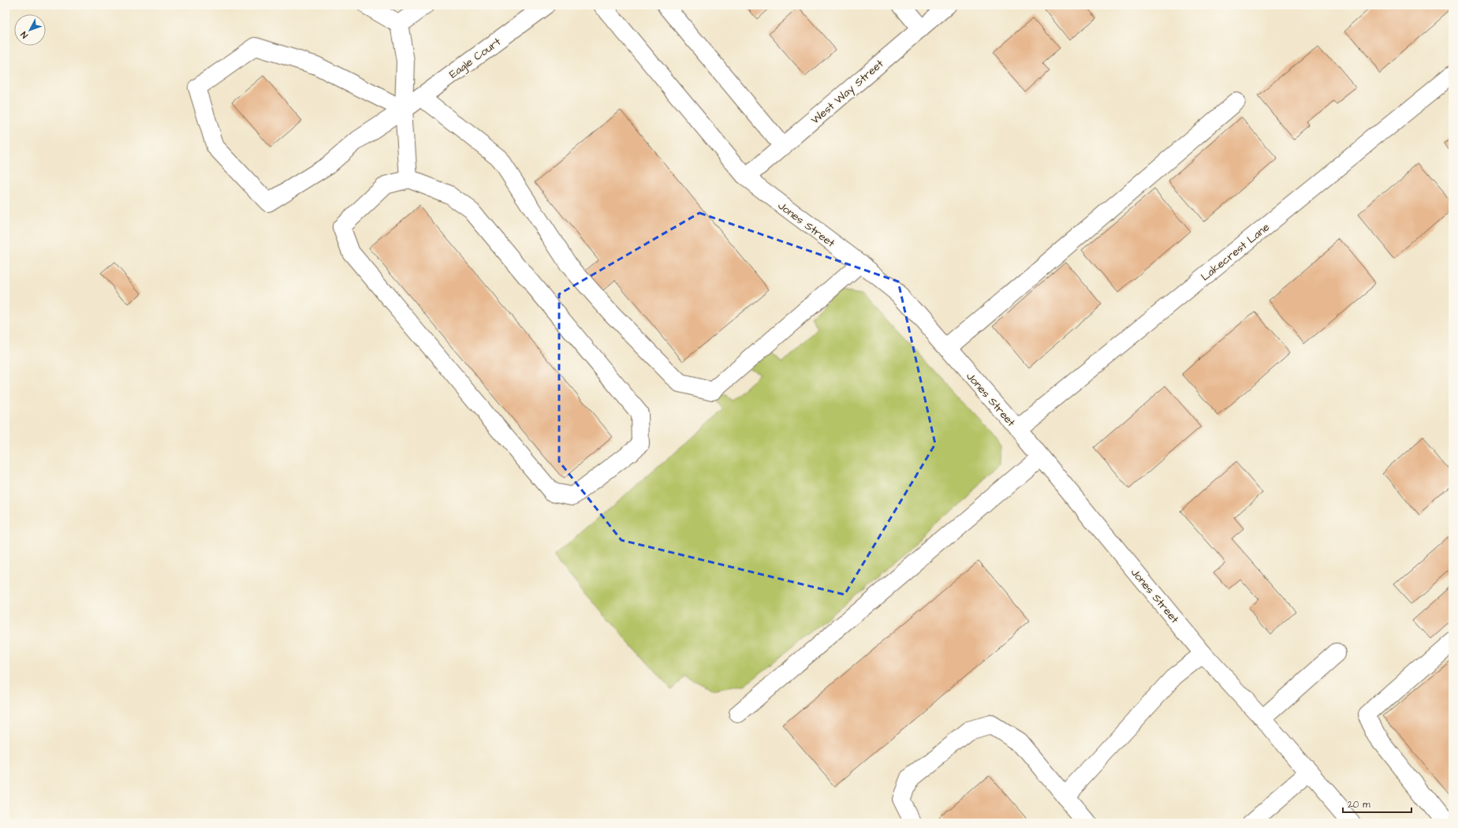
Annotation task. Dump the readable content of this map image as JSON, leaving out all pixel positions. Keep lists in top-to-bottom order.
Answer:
{
  "streets": {
    "street": [
      "Eagle Court",
      "West Way Street",
      "Jones Street",
      "Lakecrest Lane"
    ]
  },
  "crossings": [
    ["West Way Street", "Jones Street"],
    ["Jones Street", "Lakecrest Lane"]
  ],
  "scale_bar": "20 m",
  "north": "bottom left"
}
